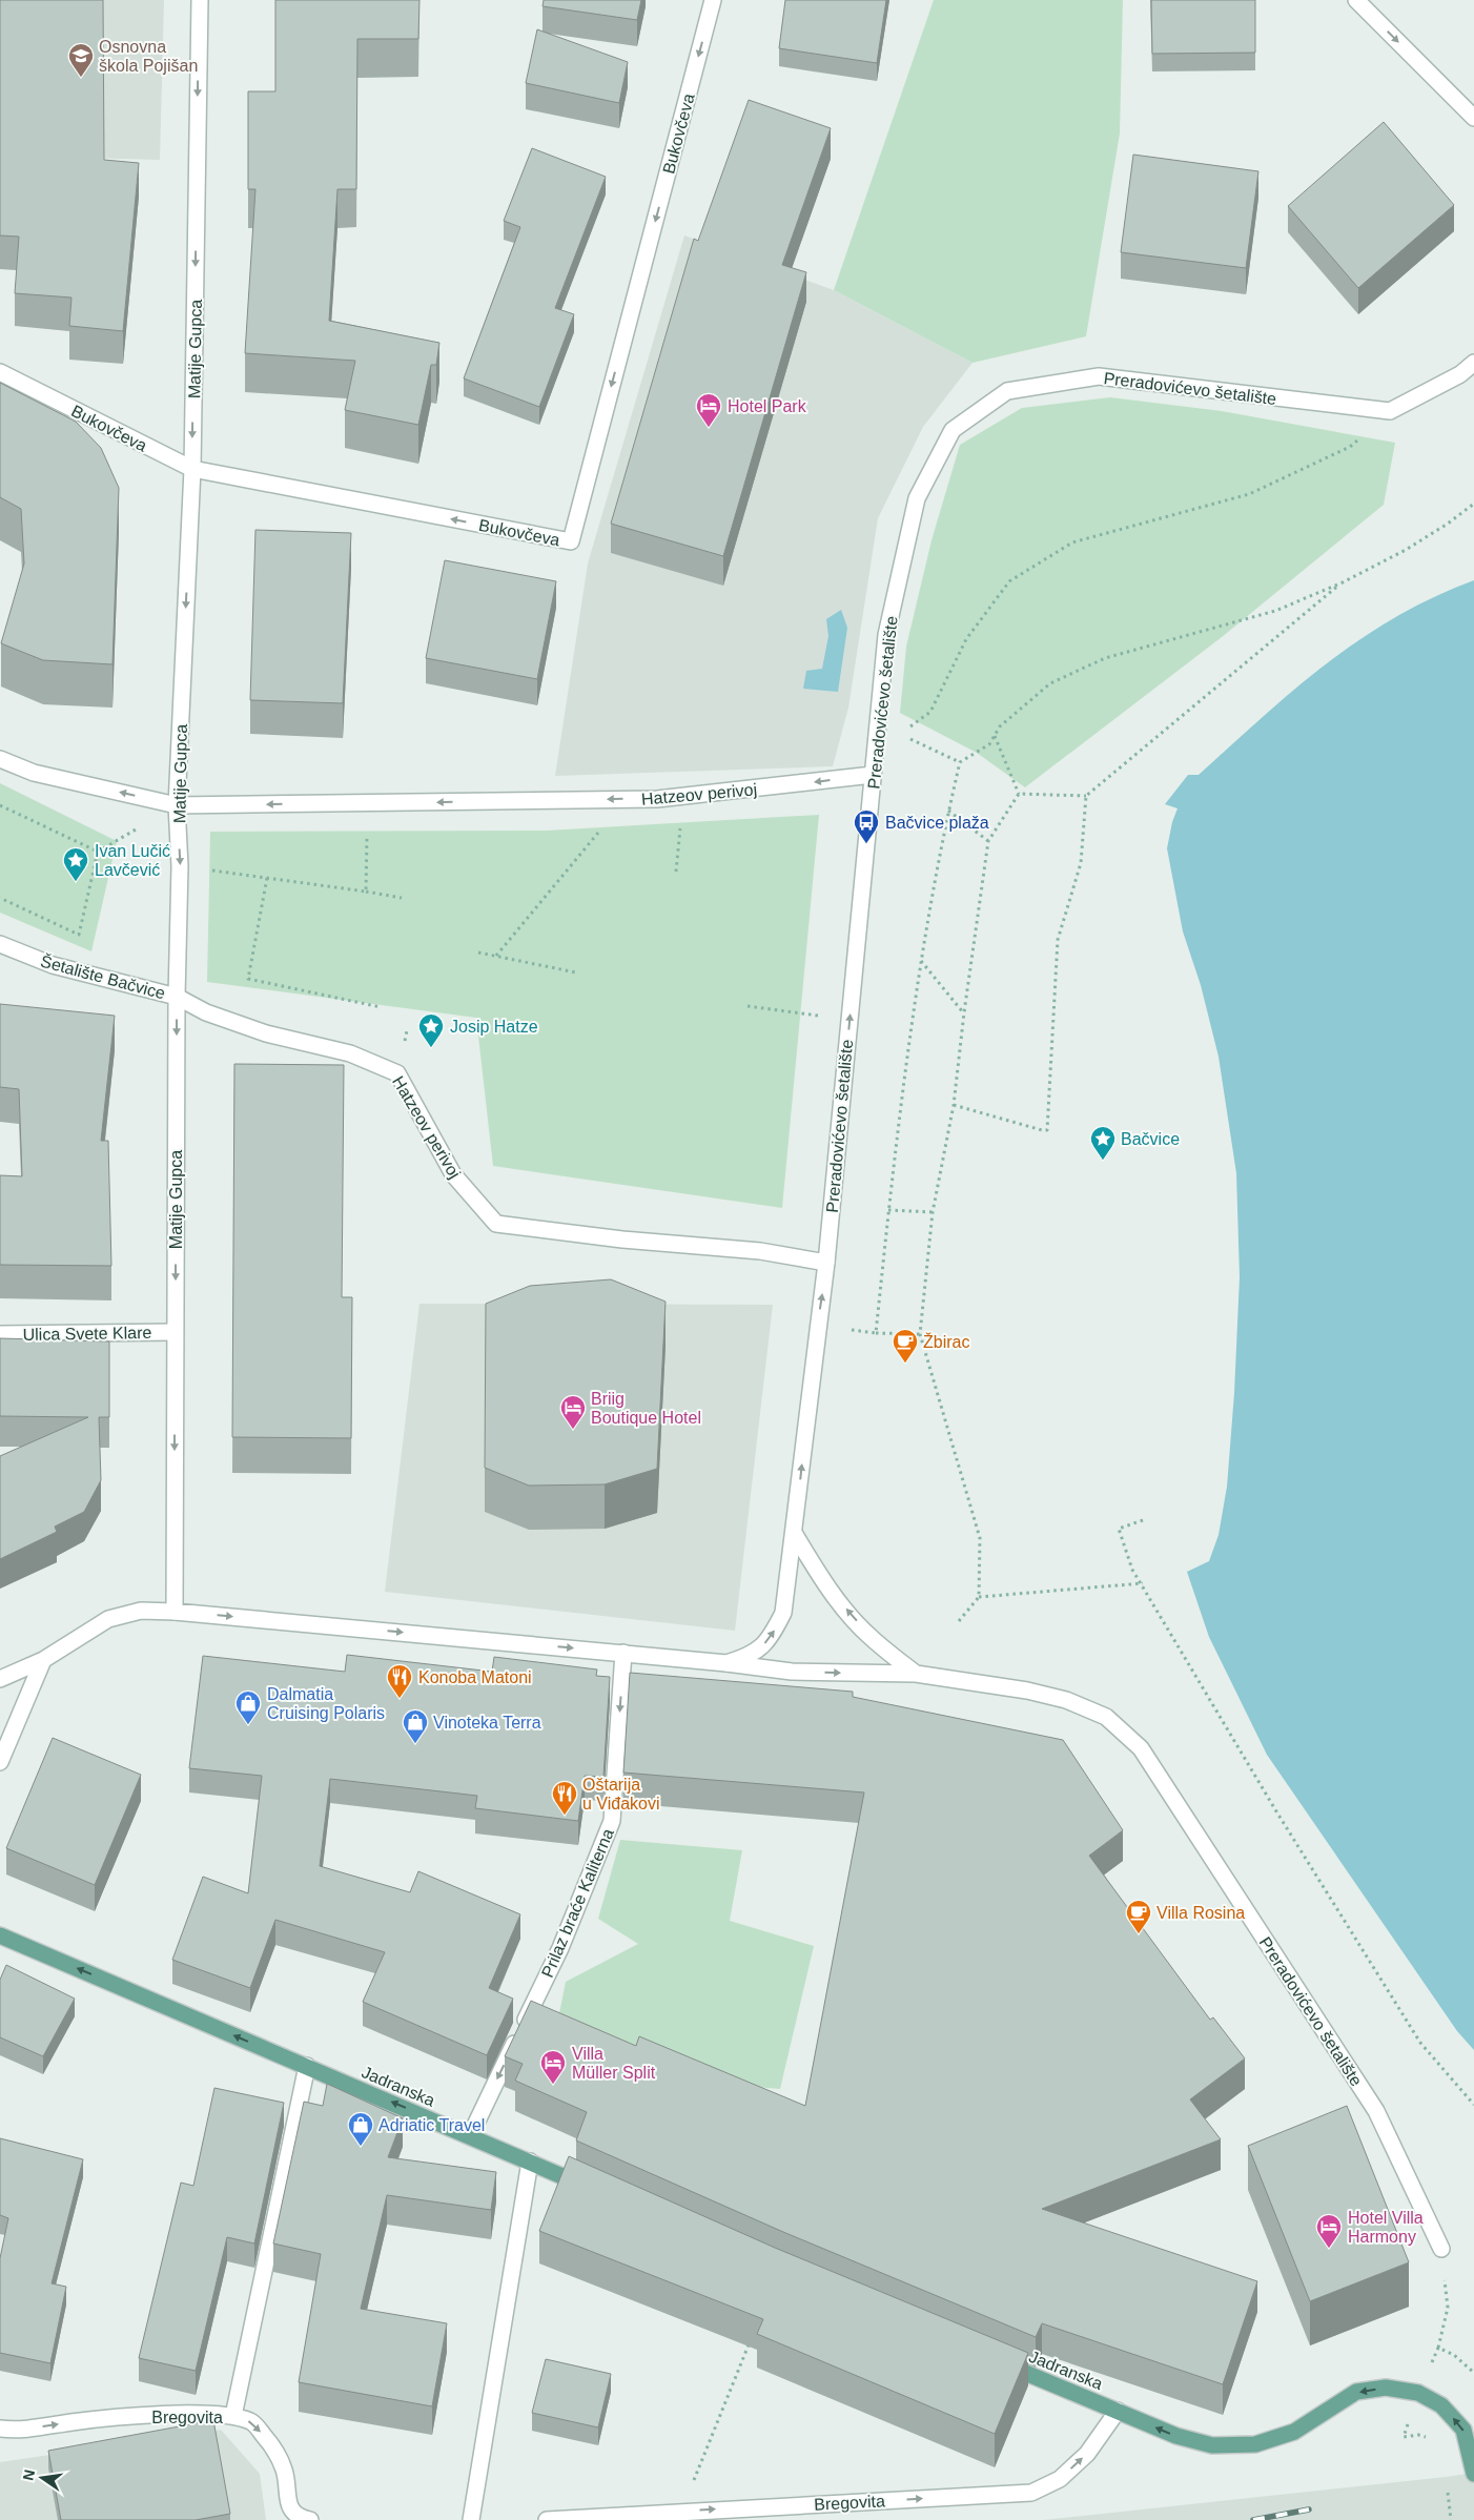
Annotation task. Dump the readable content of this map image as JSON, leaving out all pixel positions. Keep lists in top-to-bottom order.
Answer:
{
  "streets": {
    "main road": ["Jadranska"],
    "street": [
      "Bukovčeva",
      "Matije Gupca",
      "Preradovićevo šetalište",
      "Hatzeov perivoj",
      "Šetalište Bačvice",
      "Ulica Svete Klare",
      "Prilaz braće Kaliterna",
      "Bregovita"
    ]
  },
  "crossings": [
    ["Bukovčeva", "Matije Gupca"],
    ["Matije Gupca", "Hatzeov perivoj"],
    ["Matije Gupca", "Šetalište Bačvice"],
    ["Matije Gupca", "Ulica Svete Klare"],
    ["Preradovićevo šetalište", "Hatzeov perivoj"],
    ["Hatzeov perivoj", "Šetalište Bačvice"],
    ["Prilaz braće Kaliterna", "Jadranska"],
    ["Jadranska", "Bregovita"]
  ],
  "one_way": [
    "Matije Gupca",
    "Hatzeov perivoj",
    "Prilaz braće Kaliterna",
    "Jadranska",
    "Bregovita"
  ],
  "places": {
    "school or university": ["Osnovna škola Pojišan"],
    "hotel": [
      "Hotel Park",
      "Briig Boutique Hotel",
      "Villa Müller Split",
      "Hotel Villa Harmony"
    ],
    "bus stop": ["Bačvice plaža"],
    "place": ["Ivan Lučić Lavčević", "Josip Hatze", "Bačvice"],
    "cafe": ["Žbirac", "Villa Rosina"],
    "restaurant": ["Konoba Matoni", "Oštarija u Viđakovi"],
    "shop": ["Dalmatia Cruising Polaris", "Vinoteka Terra", "Adriatic Travel"]
  },
  "north": "left"
}
